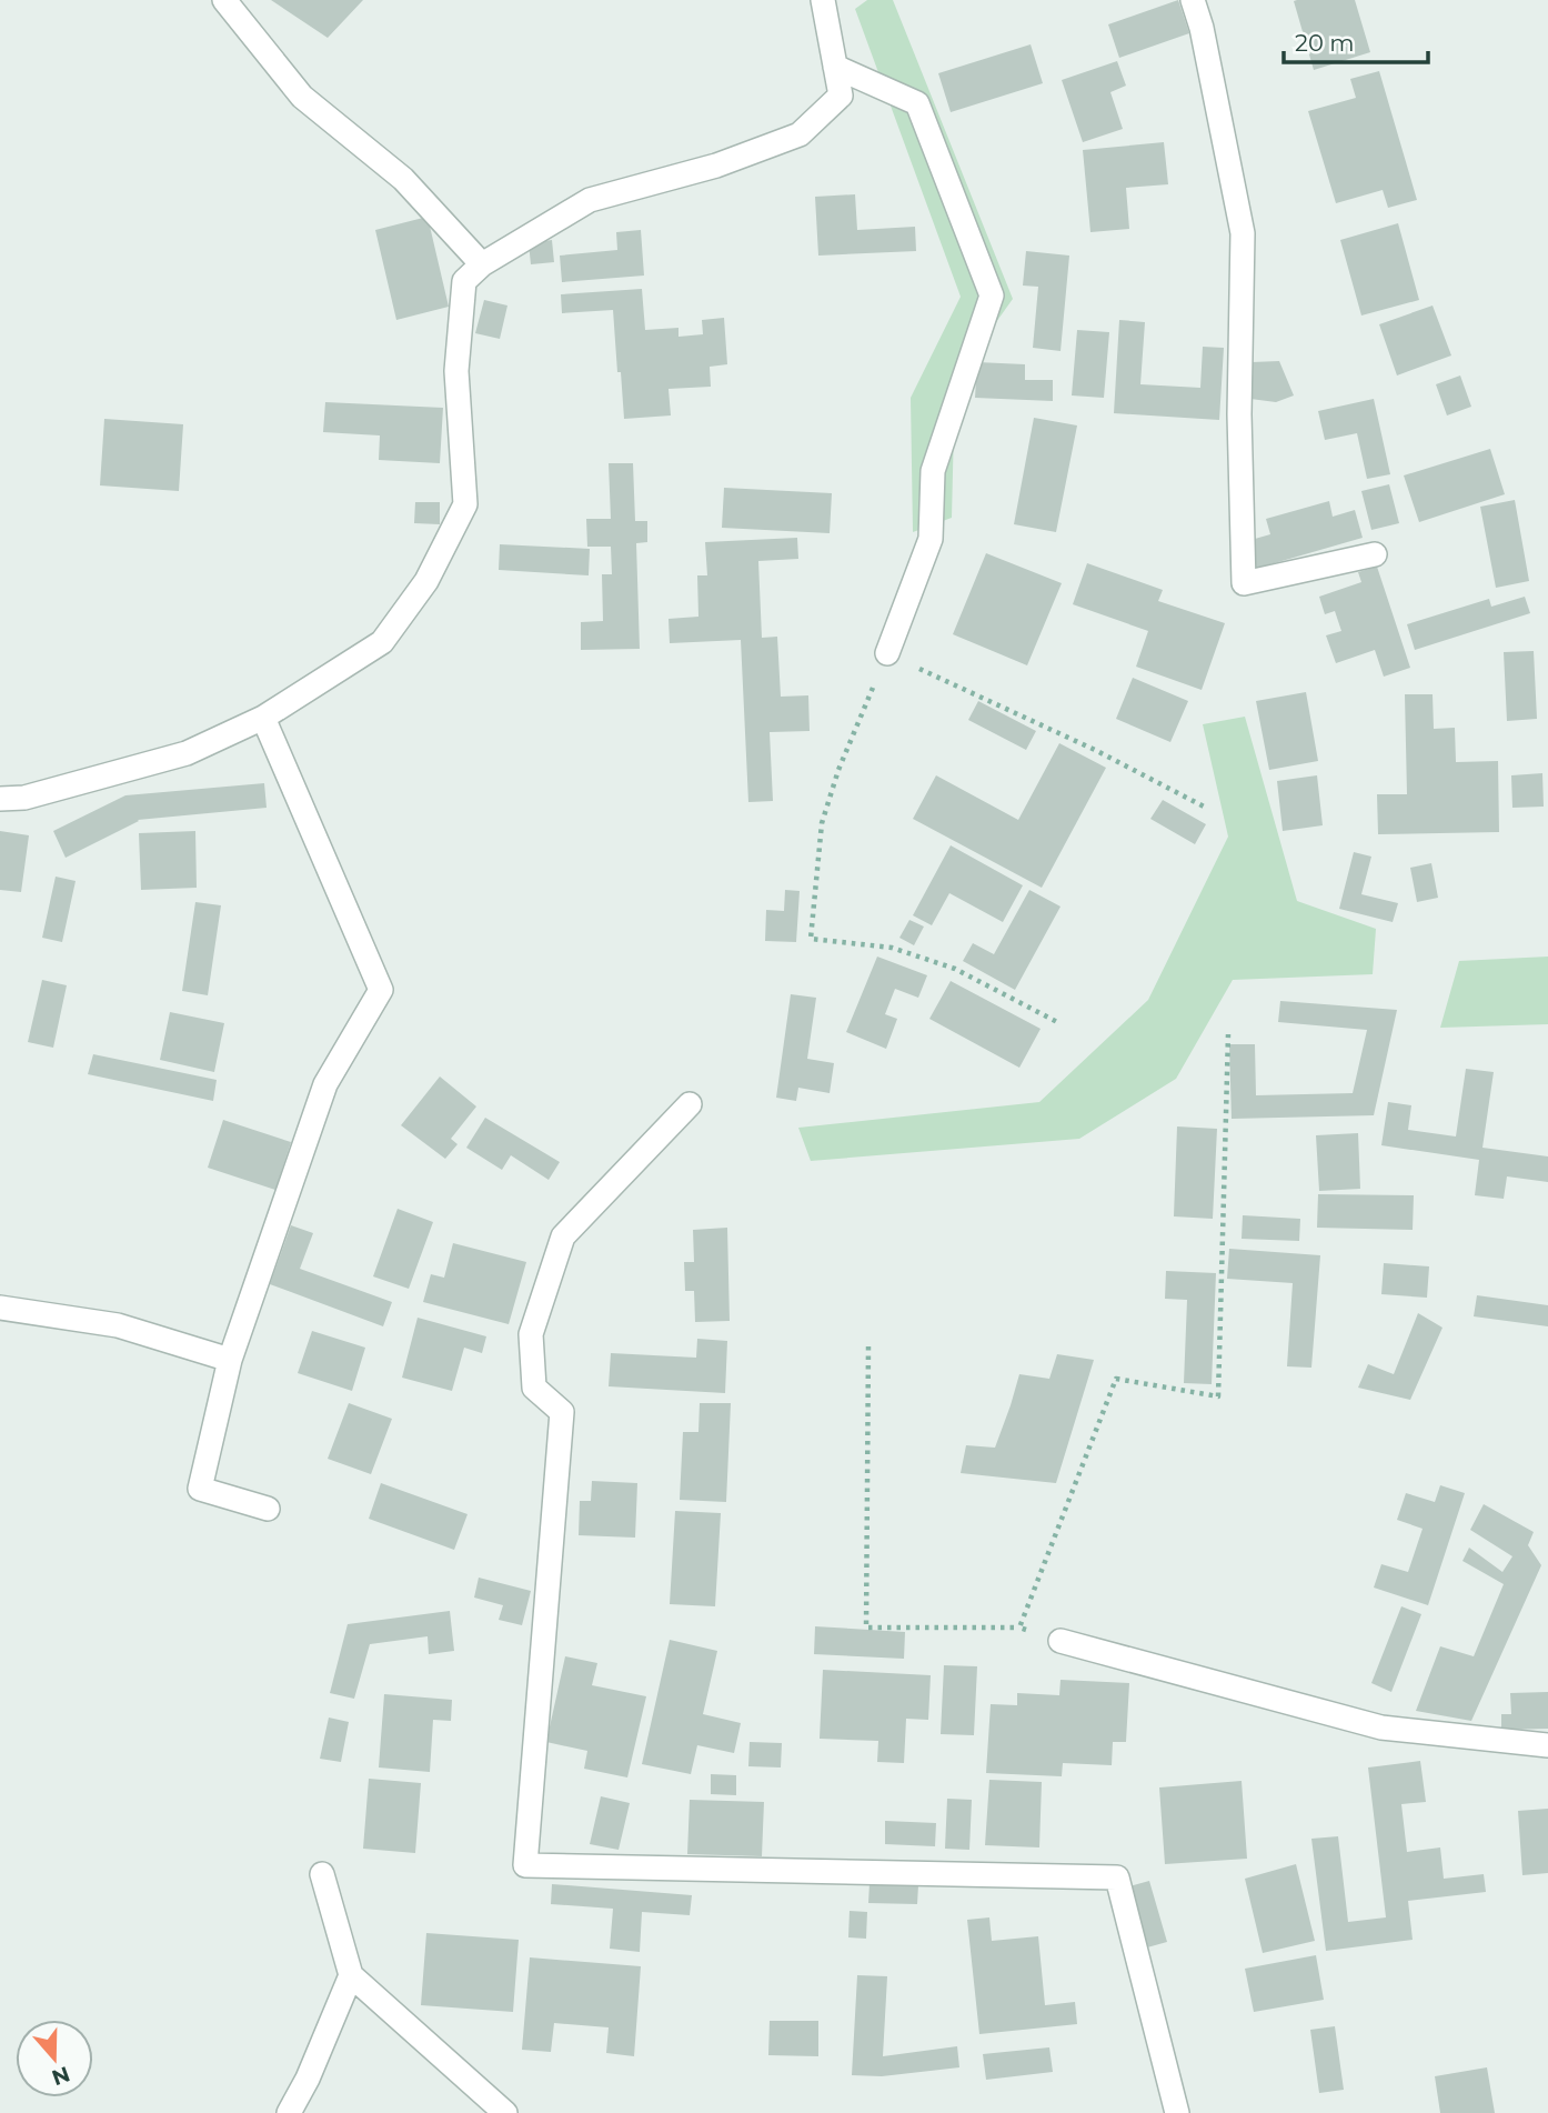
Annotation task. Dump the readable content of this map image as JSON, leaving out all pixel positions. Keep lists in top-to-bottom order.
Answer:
{
  "scale_bar": "20 m",
  "north": "bottom"
}
